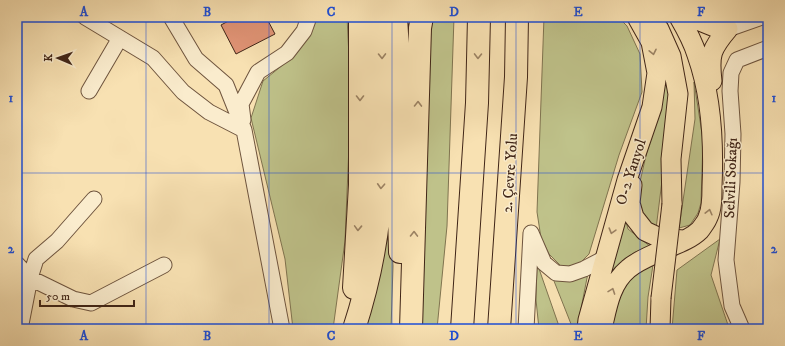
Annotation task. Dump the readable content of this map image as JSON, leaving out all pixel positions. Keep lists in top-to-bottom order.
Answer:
{
  "streets": {
    "highway": ["2. Çevre Yolu"],
    "main road": ["O-2 Yanyol"],
    "street": ["Selvili Sokağı"]
  },
  "scale_bar": "50 m",
  "north": "left",
  "grid": {
    "columns": [
      "A",
      "B",
      "C",
      "D",
      "E",
      "F"
    ],
    "rows": ["1", "2"]
  }
}
